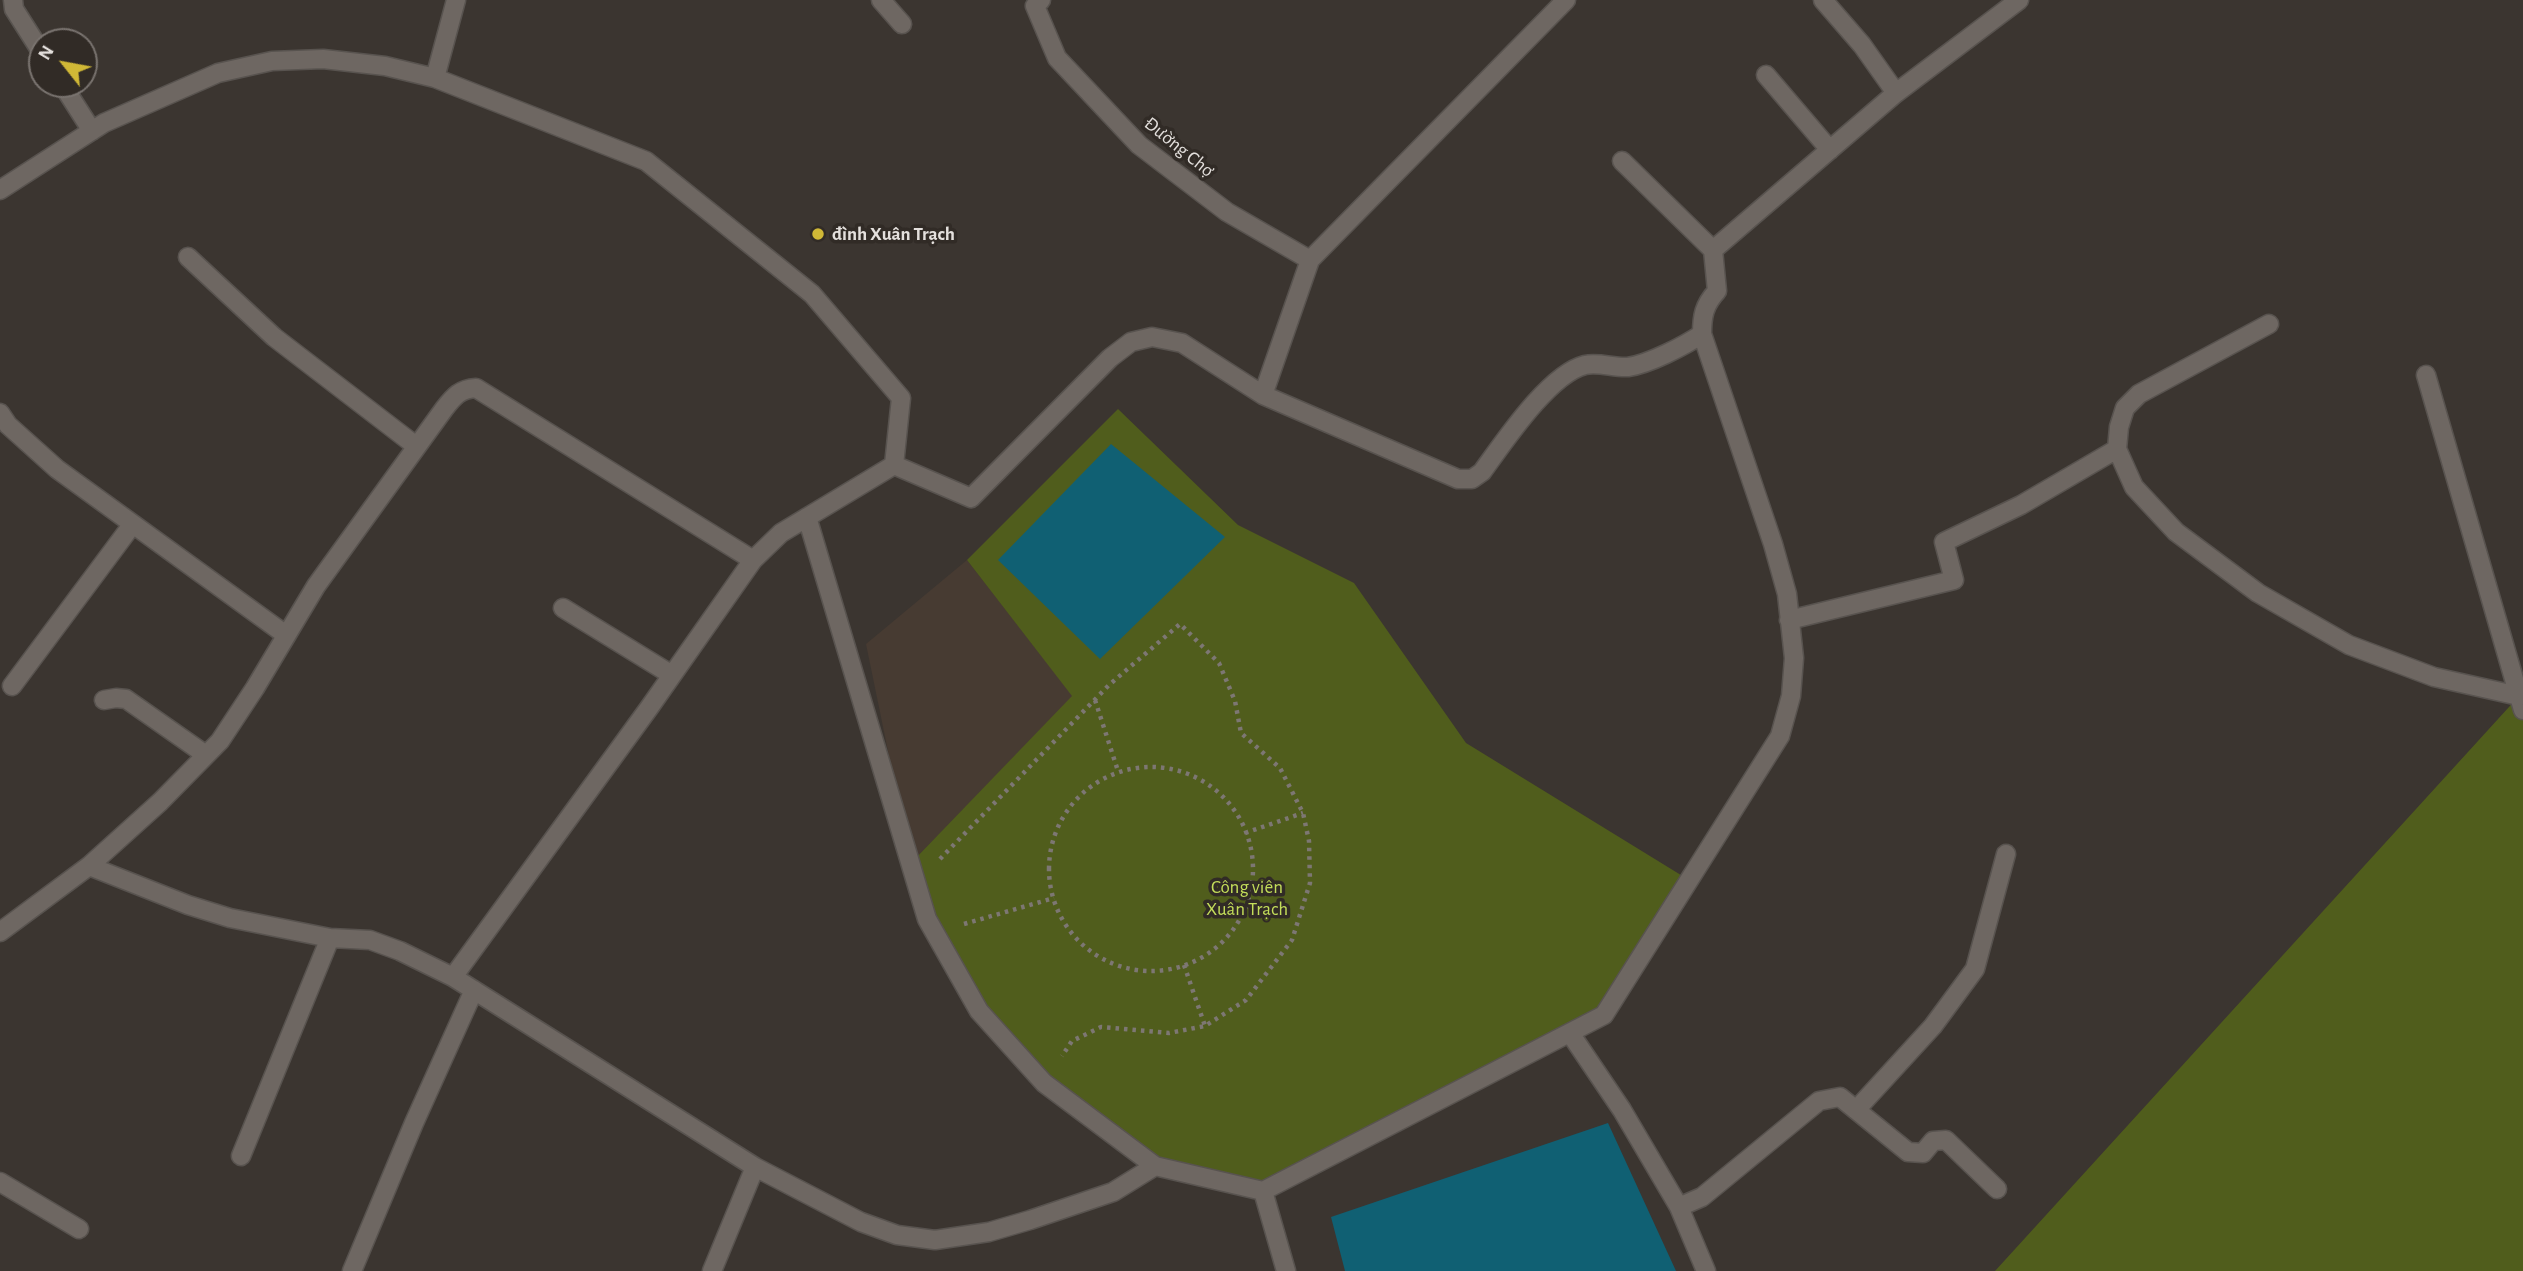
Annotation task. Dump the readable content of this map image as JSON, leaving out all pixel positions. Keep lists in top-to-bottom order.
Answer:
{
  "streets": {
    "street": ["Đường Chợ"]
  },
  "parks": ["Công viên Xuân Trạch"],
  "places": ["đình Xuân Trạch"],
  "north": "top left"
}
